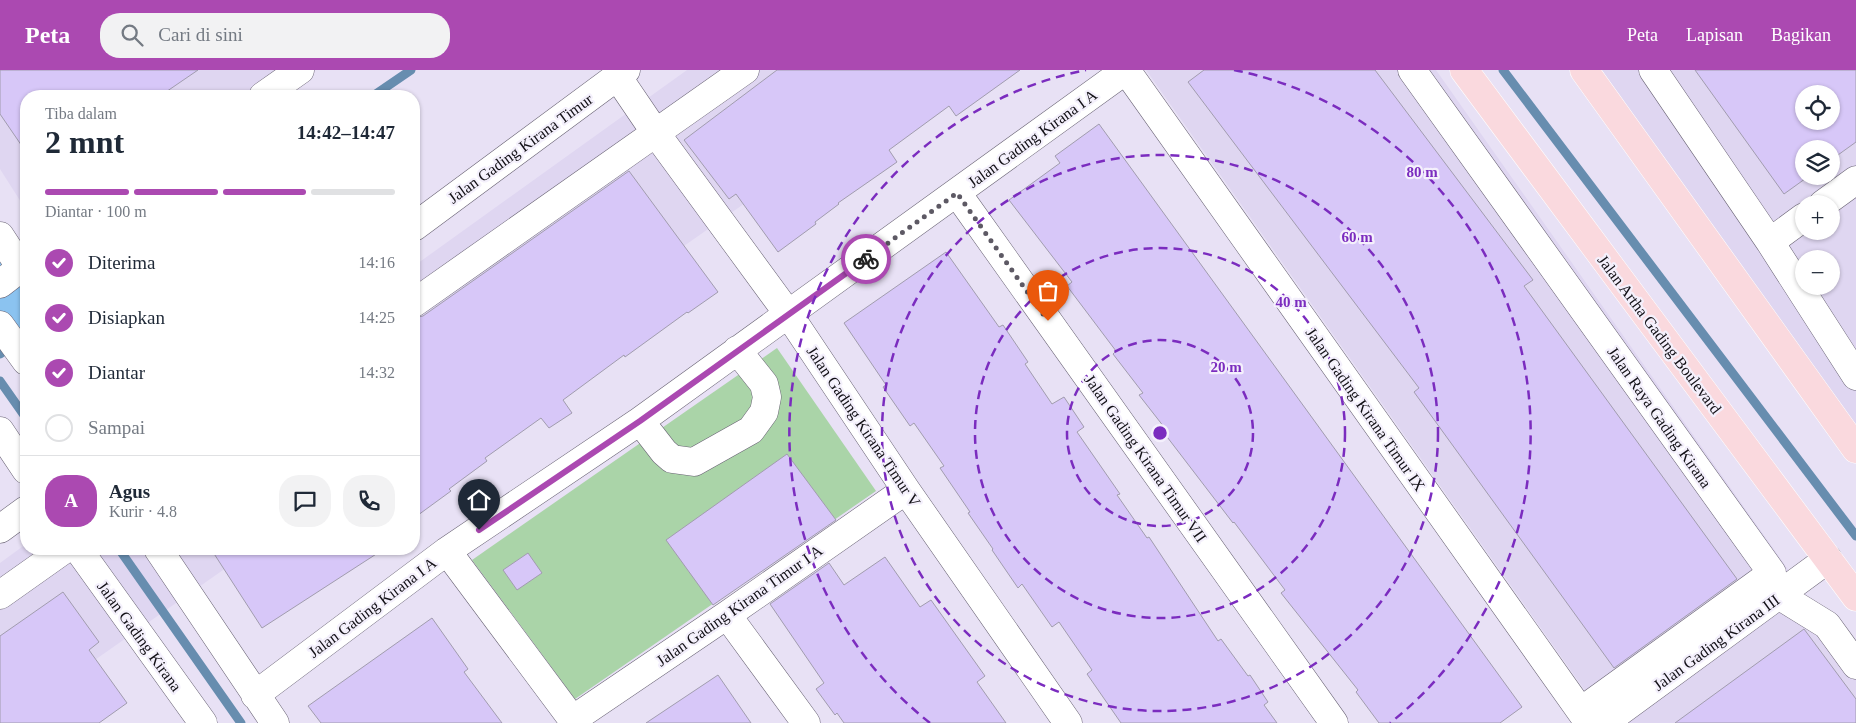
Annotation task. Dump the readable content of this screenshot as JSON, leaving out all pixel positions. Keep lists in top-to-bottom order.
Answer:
{
  "streets": {
    "main road": ["Jalan Artha Gading Boulevard"],
    "street": [
      "Jalan Gading Kirana I A",
      "Jalan Gading Kirana Timur",
      "Jalan Gading Kirana Timur IX",
      "Jalan Raya Gading Kirana",
      "Jalan Gading Kirana Timur V",
      "Jalan Gading Kirana Timur VII",
      "Jalan Gading Kirana Timur I A",
      "Jalan Gading Kirana",
      "Jalan Gading Kirana III"
    ]
  },
  "crossings": [
    ["Jalan Gading Kirana I A", "Jalan Gading Kirana Timur IX"],
    ["Jalan Gading Kirana I A", "Jalan Gading Kirana Timur V"],
    ["Jalan Gading Kirana I A", "Jalan Gading Kirana Timur VII"],
    ["Jalan Gading Kirana Timur", "Jalan Gading Kirana Timur V"],
    ["Jalan Artha Gading Boulevard", "Jalan Gading Kirana III"],
    ["Jalan Gading Kirana Timur IX", "Jalan Raya Gading Kirana"],
    ["Jalan Gading Kirana Timur IX", "Jalan Gading Kirana III"],
    ["Jalan Raya Gading Kirana", "Jalan Gading Kirana III"],
    ["Jalan Gading Kirana Timur V", "Jalan Gading Kirana Timur I A"]
  ],
  "page": {
    "header": "Peta",
    "search": "Cari di sini",
    "nav": ["Peta", "Lapisan", "Bagikan"],
    "map_buttons": ["+", "−"],
    "heading": ["2 mnt", "Tiba dalam", "14:42–14:47"],
    "panel": ["Agus", "Kurir · 4.8"],
    "bar": "Diantar · 100 m",
    "list": [
      ["Diterima", "14:16"],
      ["Disiapkan", "14:25"],
      ["Diantar", "14:32"],
      "Sampai"
    ],
    "round": "A"
  },
  "rings": [
    "80 m",
    "60 m",
    "40 m",
    "20 m"
  ]
}
